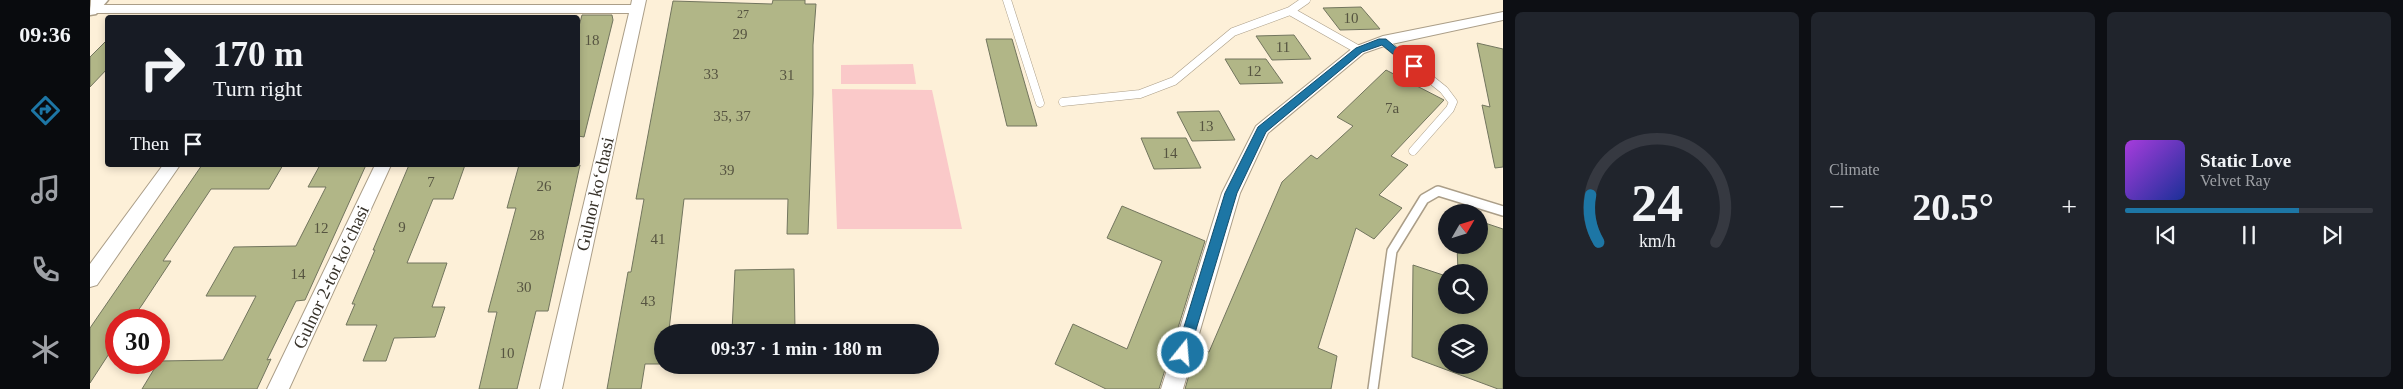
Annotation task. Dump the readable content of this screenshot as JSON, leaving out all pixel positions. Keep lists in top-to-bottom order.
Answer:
{
  "streets": {
    "street": ["Gulnor koʻchasi", "Gulnor 2-tor koʻchasi"]
  },
  "house_numbers": [
    "27",
    "10",
    "29",
    "18",
    "11",
    "12",
    "33",
    "31",
    "7a",
    "35, 37",
    "13",
    "14",
    "39",
    "7",
    "26",
    "9",
    "12",
    "28",
    "41",
    "14",
    "30",
    "43",
    "10"
  ],
  "north": "top right",
  "page": {
    "tabs": "09:36",
    "tile": "Climate",
    "turn": ["170 m", "Turn right"],
    "then": "Then",
    "song": ["Static Love", "Velvet Ray"],
    "heat": ["−", "20.5°", "+"],
    "limit": "30",
    "trip": "09:37 · 1 min · 180 m",
    "gauge": ["24", "km/h"]
  }
}
